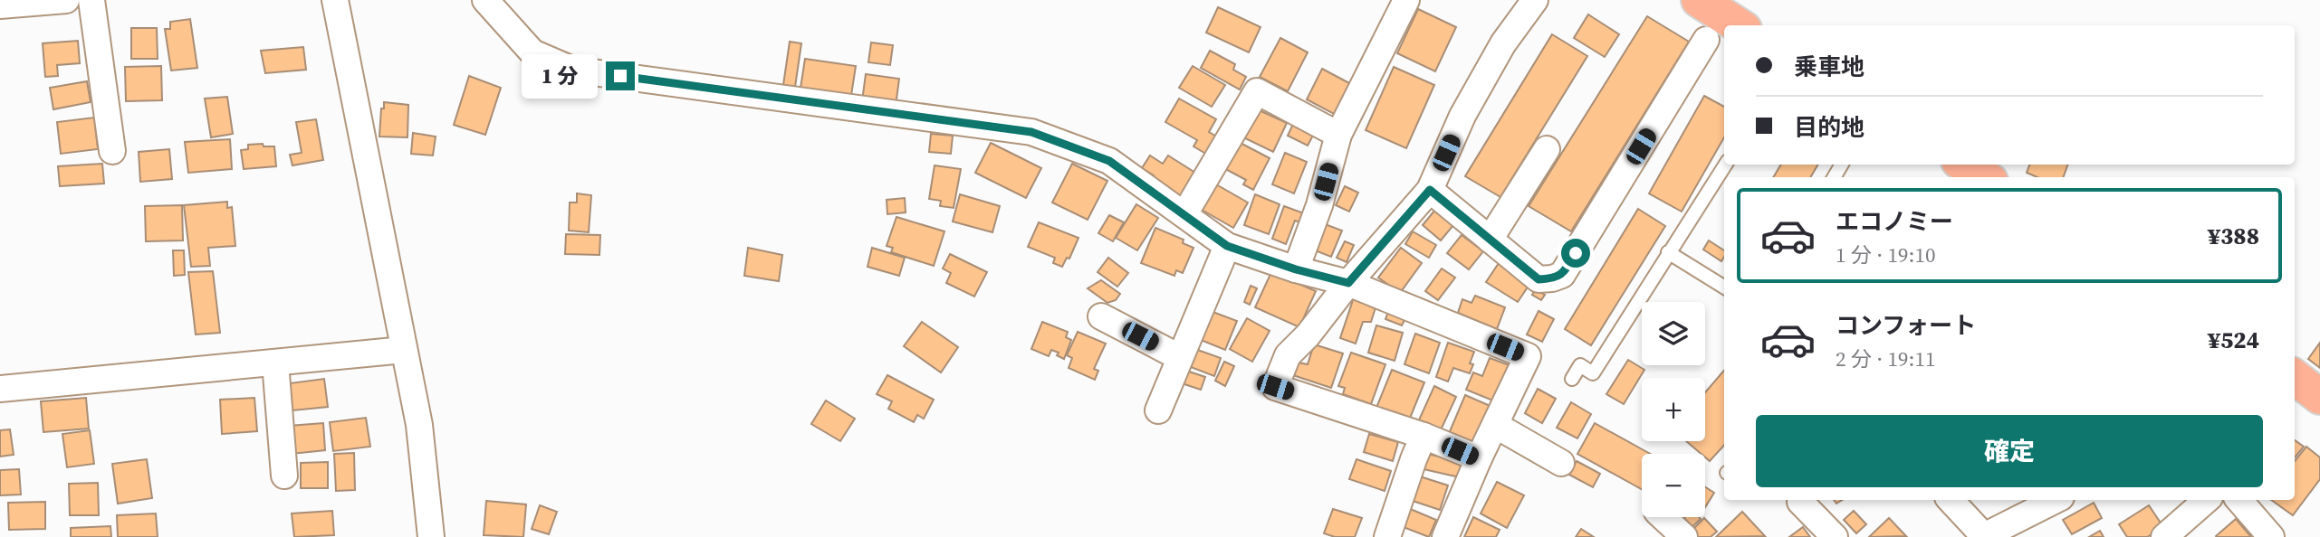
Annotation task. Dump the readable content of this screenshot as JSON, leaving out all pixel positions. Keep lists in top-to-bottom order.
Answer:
{
  "page": {
    "banner": ["乗車地", "目的地"],
    "bubble": "1 分",
    "list": [
      {
        "name": "エコノミー",
        "note": "1 分 · 19:10",
        "value": "¥388"
      },
      {
        "name": "コンフォート",
        "note": "2 分 · 19:11",
        "value": "¥524"
      }
    ],
    "map_buttons": ["+", "−"],
    "buttons": "確定"
  }
}
